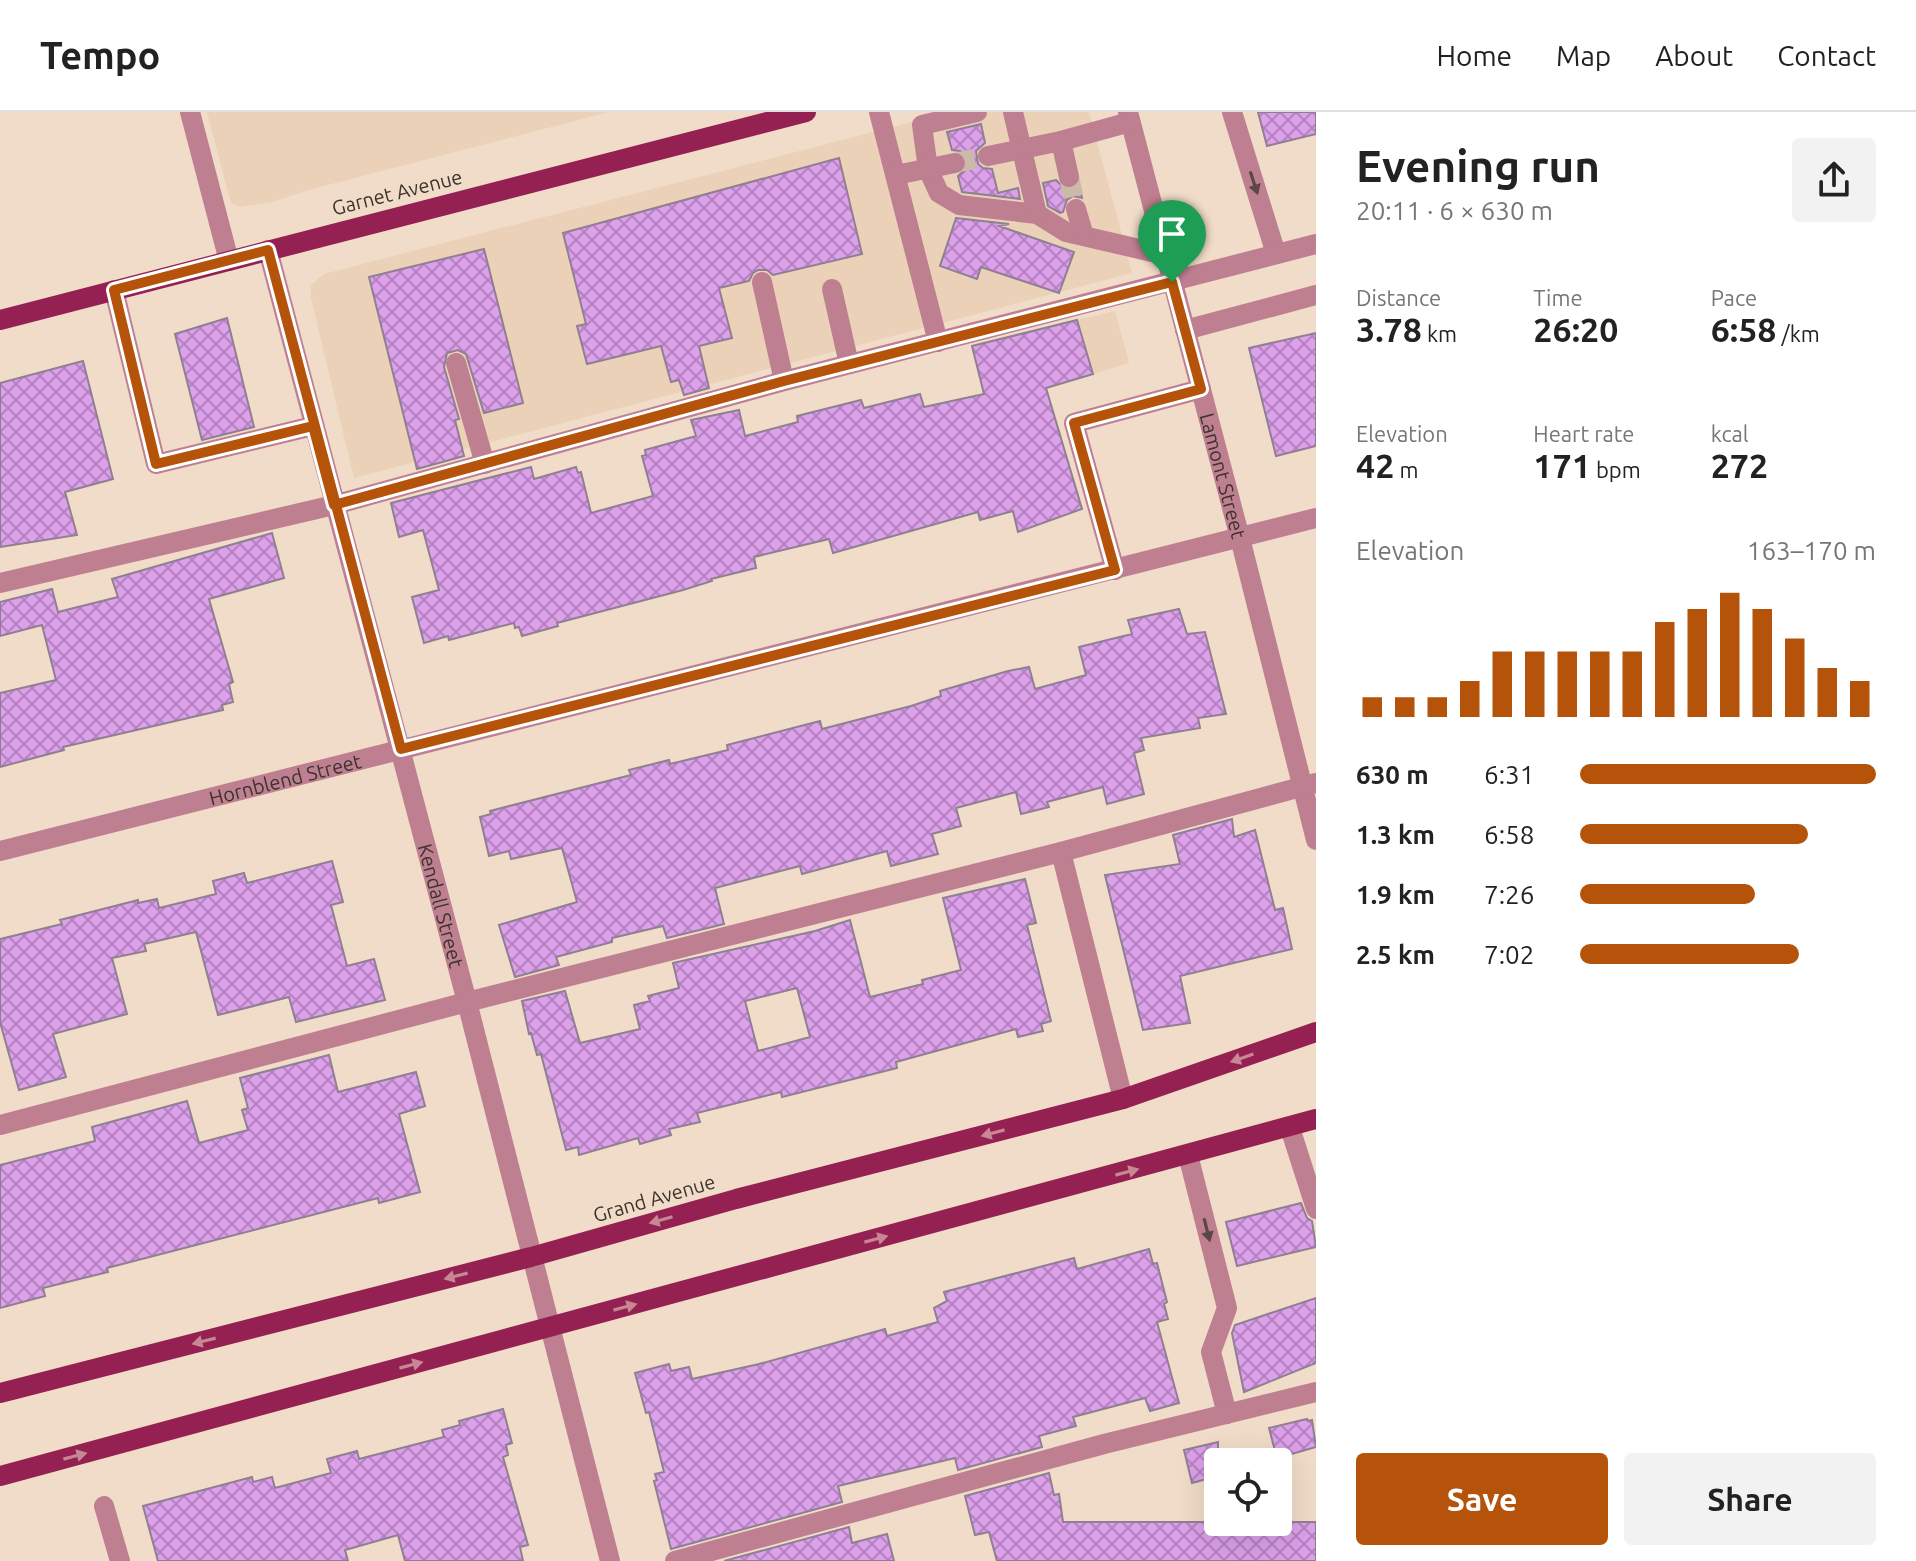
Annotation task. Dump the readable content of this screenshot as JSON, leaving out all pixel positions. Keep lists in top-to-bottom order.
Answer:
{
  "streets": {
    "main road": ["Garnet Avenue", "Grand Avenue"],
    "street": ["Lamont Street", "Hornblend Street", "Kendall Street"]
  },
  "crossings": [
    ["Garnet Avenue", "Kendall Street"],
    ["Lamont Street", "Hornblend Street"],
    ["Hornblend Street", "Kendall Street"],
    ["Kendall Street", "Grand Avenue"]
  ],
  "page": {
    "header": "Tempo",
    "nav": [
      "Home",
      "Map",
      "About",
      "Contact"
    ],
    "heading": ["Evening run", "20:11 · 6 × 630 m"],
    "stats": [
      ["Distance", "3.78 km"],
      ["Time", "26:20"],
      ["Pace", "6:58 /km"],
      ["Elevation", "42 m"],
      ["Heart rate", "171 bpm"],
      ["kcal", "272"]
    ],
    "chart": ["Elevation", "163–170 m"],
    "list": [
      {
        "name": "630 m",
        "note": "6:31"
      },
      {
        "name": "1.3 km",
        "note": "6:58"
      },
      {
        "name": "1.9 km",
        "note": "7:26"
      },
      {
        "name": "2.5 km",
        "note": "7:02"
      }
    ],
    "buttons": ["Save", "Share"]
  }
}
